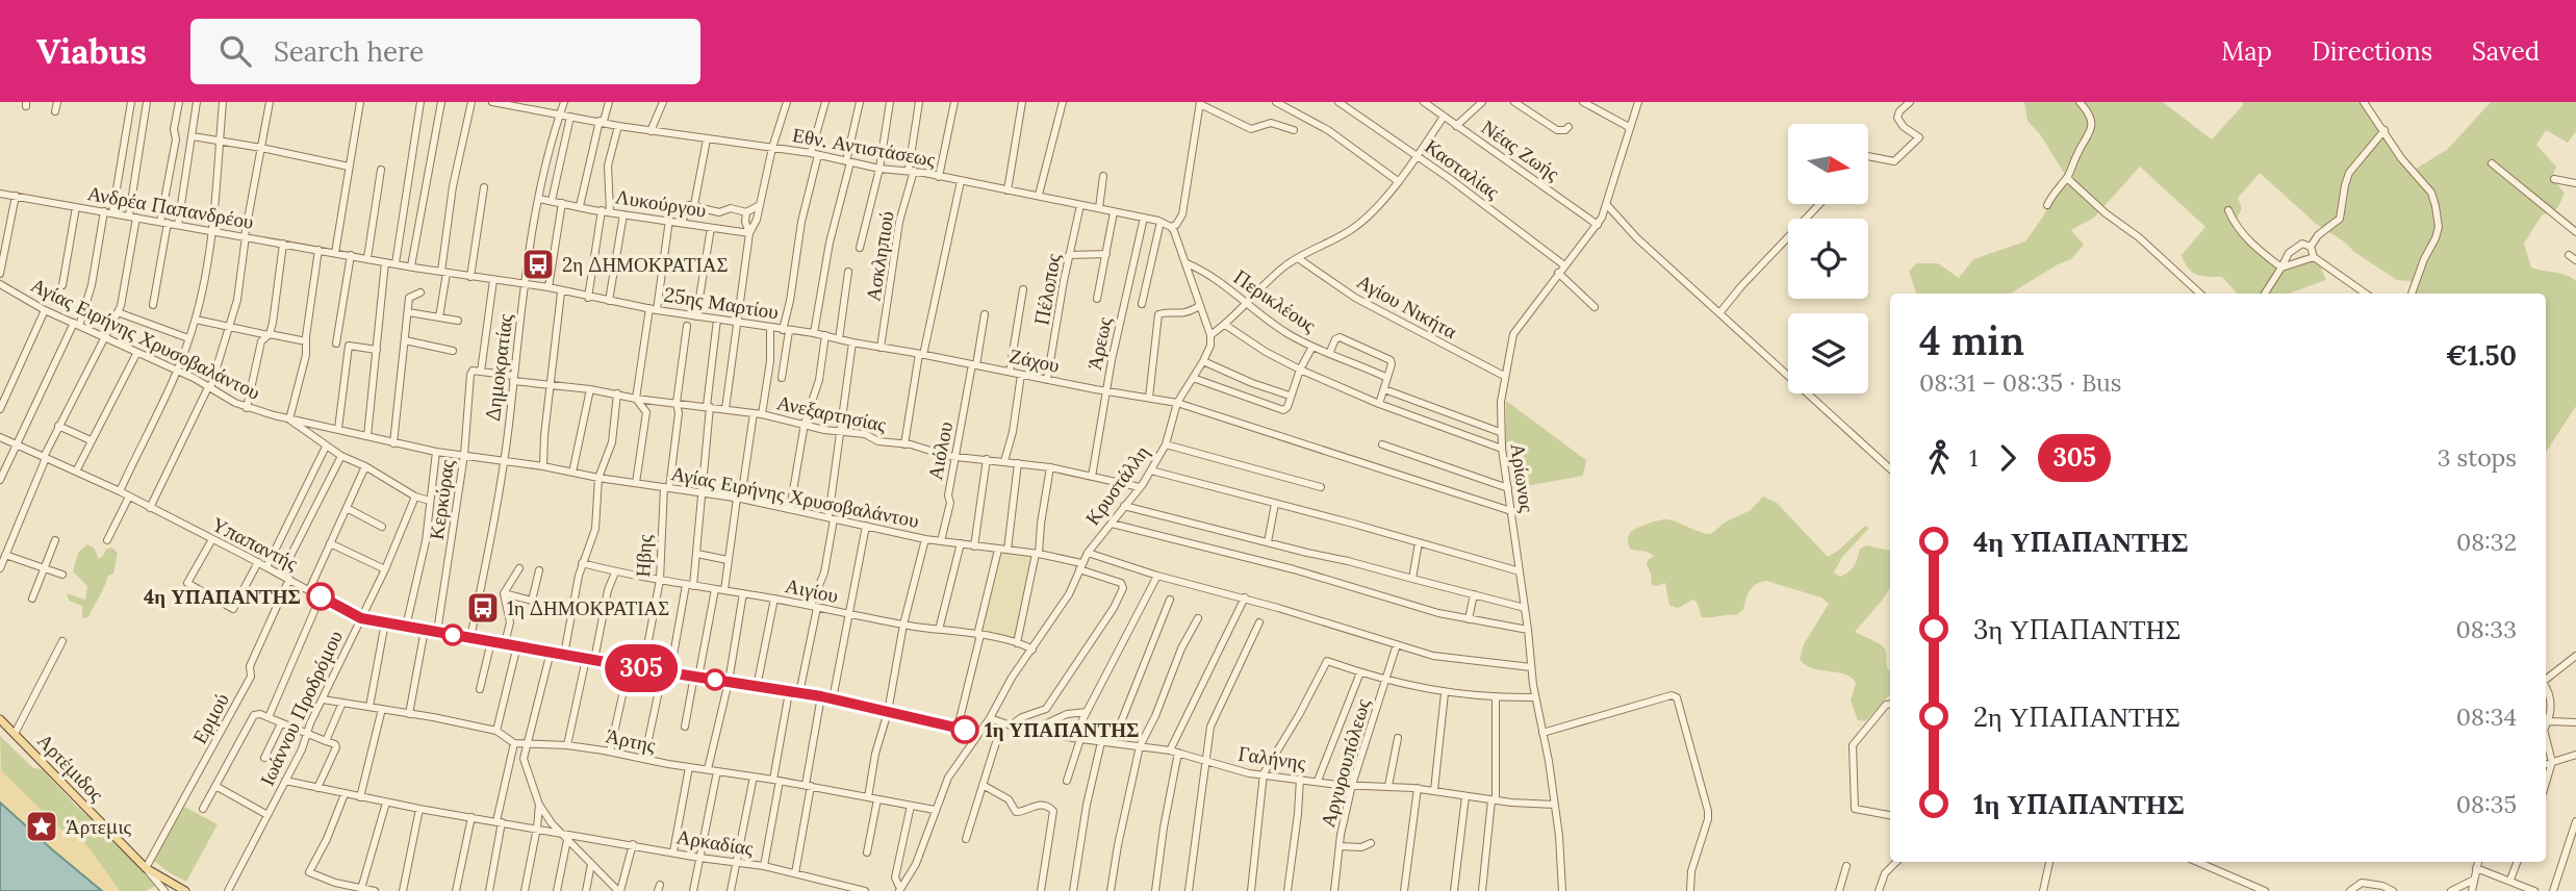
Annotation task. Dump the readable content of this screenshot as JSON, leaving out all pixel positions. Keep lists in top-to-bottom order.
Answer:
{
  "streets": {
    "main road": ["Αρτέμιδος"],
    "street": [
      "Εθν. Αντιστάσεως",
      "Νέας Ζωής",
      "Κασταλίας",
      "Λυκούργου",
      "Ανδρέα Παπανδρέου",
      "Ασκληπιού",
      "Πέλοπος",
      "Περικλέους",
      "25ης Μαρτίου",
      "Αγίου Νικήτα",
      "Αγίας Ειρήνης Χρυσοβαλάντου",
      "Άρεως",
      "Ζάχου",
      "Δημοκρατίας",
      "Ανεξαρτησίας",
      "Αιόλου",
      "Αρίωνος",
      "Κρυστάλλη",
      "Κερκύρας",
      "Υπαπαντής",
      "Ηβης",
      "Αιγίου",
      "Ιωάννου Προδρόμου",
      "Ερμού",
      "Άρτης",
      "Γαλήνης",
      "Αργυρουπόλεως",
      "Αρκαδίας"
    ]
  },
  "crossings": [
    ["Εθν. Αντιστάσεως", "Ασκληπιού"],
    ["Εθν. Αντιστάσεως", "Πέλοπος"],
    ["Εθν. Αντιστάσεως", "Άρεως"],
    ["Εθν. Αντιστάσεως", "Δημοκρατίας"],
    ["Νέας Ζωής", "Αρίωνος"],
    ["Κασταλίας", "Αρίωνος"],
    ["Λυκούργου", "Δημοκρατίας"],
    ["Ανδρέα Παπανδρέου", "25ης Μαρτίου"],
    ["Ασκληπιού", "25ης Μαρτίου"],
    ["Πέλοπος", "Ζάχου"],
    ["25ης Μαρτίου", "Ζάχου"],
    ["25ης Μαρτίου", "Δημοκρατίας"],
    ["25ης Μαρτίου", "Αιόλου"],
    ["Αγίου Νικήτα", "Αρίωνος"],
    ["Αγίας Ειρήνης Χρυσοβαλάντου", "Δημοκρατίας"],
    ["Αγίας Ειρήνης Χρυσοβαλάντου", "Αιόλου"],
    ["Αγίας Ειρήνης Χρυσοβαλάντου", "Κρυστάλλη"],
    ["Αγίας Ειρήνης Χρυσοβαλάντου", "Κερκύρας"],
    ["Αγίας Ειρήνης Χρυσοβαλάντου", "Ηβης"],
    ["Αγίας Ειρήνης Χρυσοβαλάντου", "Γαλήνης"],
    ["Άρεως", "Ζάχου"],
    ["Άρεως", "Ανεξαρτησίας"],
    ["Ζάχου", "Αιόλου"],
    ["Ζάχου", "Αρίωνος"],
    ["Ζάχου", "Κρυστάλλη"],
    ["Δημοκρατίας", "Ανεξαρτησίας"],
    ["Δημοκρατίας", "Υπαπαντής"],
    ["Ανεξαρτησίας", "Αιόλου"],
    ["Ανεξαρτησίας", "Κρυστάλλη"],
    ["Ανεξαρτησίας", "Κερκύρας"],
    ["Ανεξαρτησίας", "Ηβης"],
    ["Αρίωνος", "Γαλήνης"],
    ["Κρυστάλλη", "Υπαπαντής"],
    ["Κρυστάλλη", "Αιγίου"],
    ["Κρυστάλλη", "Άρτης"],
    ["Κρυστάλλη", "Γαλήνης"],
    ["Κερκύρας", "Υπαπαντής"],
    ["Υπαπαντής", "Ηβης"],
    ["Υπαπαντής", "Ιωάννου Προδρόμου"],
    ["Υπαπαντής", "Ερμού"],
    ["Ηβης", "Αιγίου"],
    ["Ερμού", "Αρτέμιδος"],
    ["Γαλήνης", "Αργυρουπόλεως"]
  ],
  "places": {
    "bus stop": ["2η ΔΗΜΟΚΡΑΤΙΑΣ", "1η ΔΗΜΟΚΡΑΤΙΑΣ"],
    "other": ["4η ΥΠΑΠΑΝΤΗΣ", "1η ΥΠΑΠΑΝΤΗΣ"],
    "place": ["Άρτεμις"]
  },
  "lines": ["bus line 305"],
  "north": "right",
  "page": {
    "header": "Viabus",
    "search": "Search here",
    "nav": ["Map", "Directions", "Saved"],
    "on_map": "305",
    "heading": ["4 min", "08:31 – 08:35 · Bus", "€1.50"],
    "legs": ["1", "305", "3 stops"],
    "list": [
      {
        "name": "4η ΥΠΑΠΑΝΤΗΣ",
        "value": "08:32"
      },
      {
        "name": "3η ΥΠΑΠΑΝΤΗΣ",
        "value": "08:33"
      },
      {
        "name": "2η ΥΠΑΠΑΝΤΗΣ",
        "value": "08:34"
      },
      {
        "name": "1η ΥΠΑΠΑΝΤΗΣ",
        "value": "08:35"
      }
    ]
  }
}
